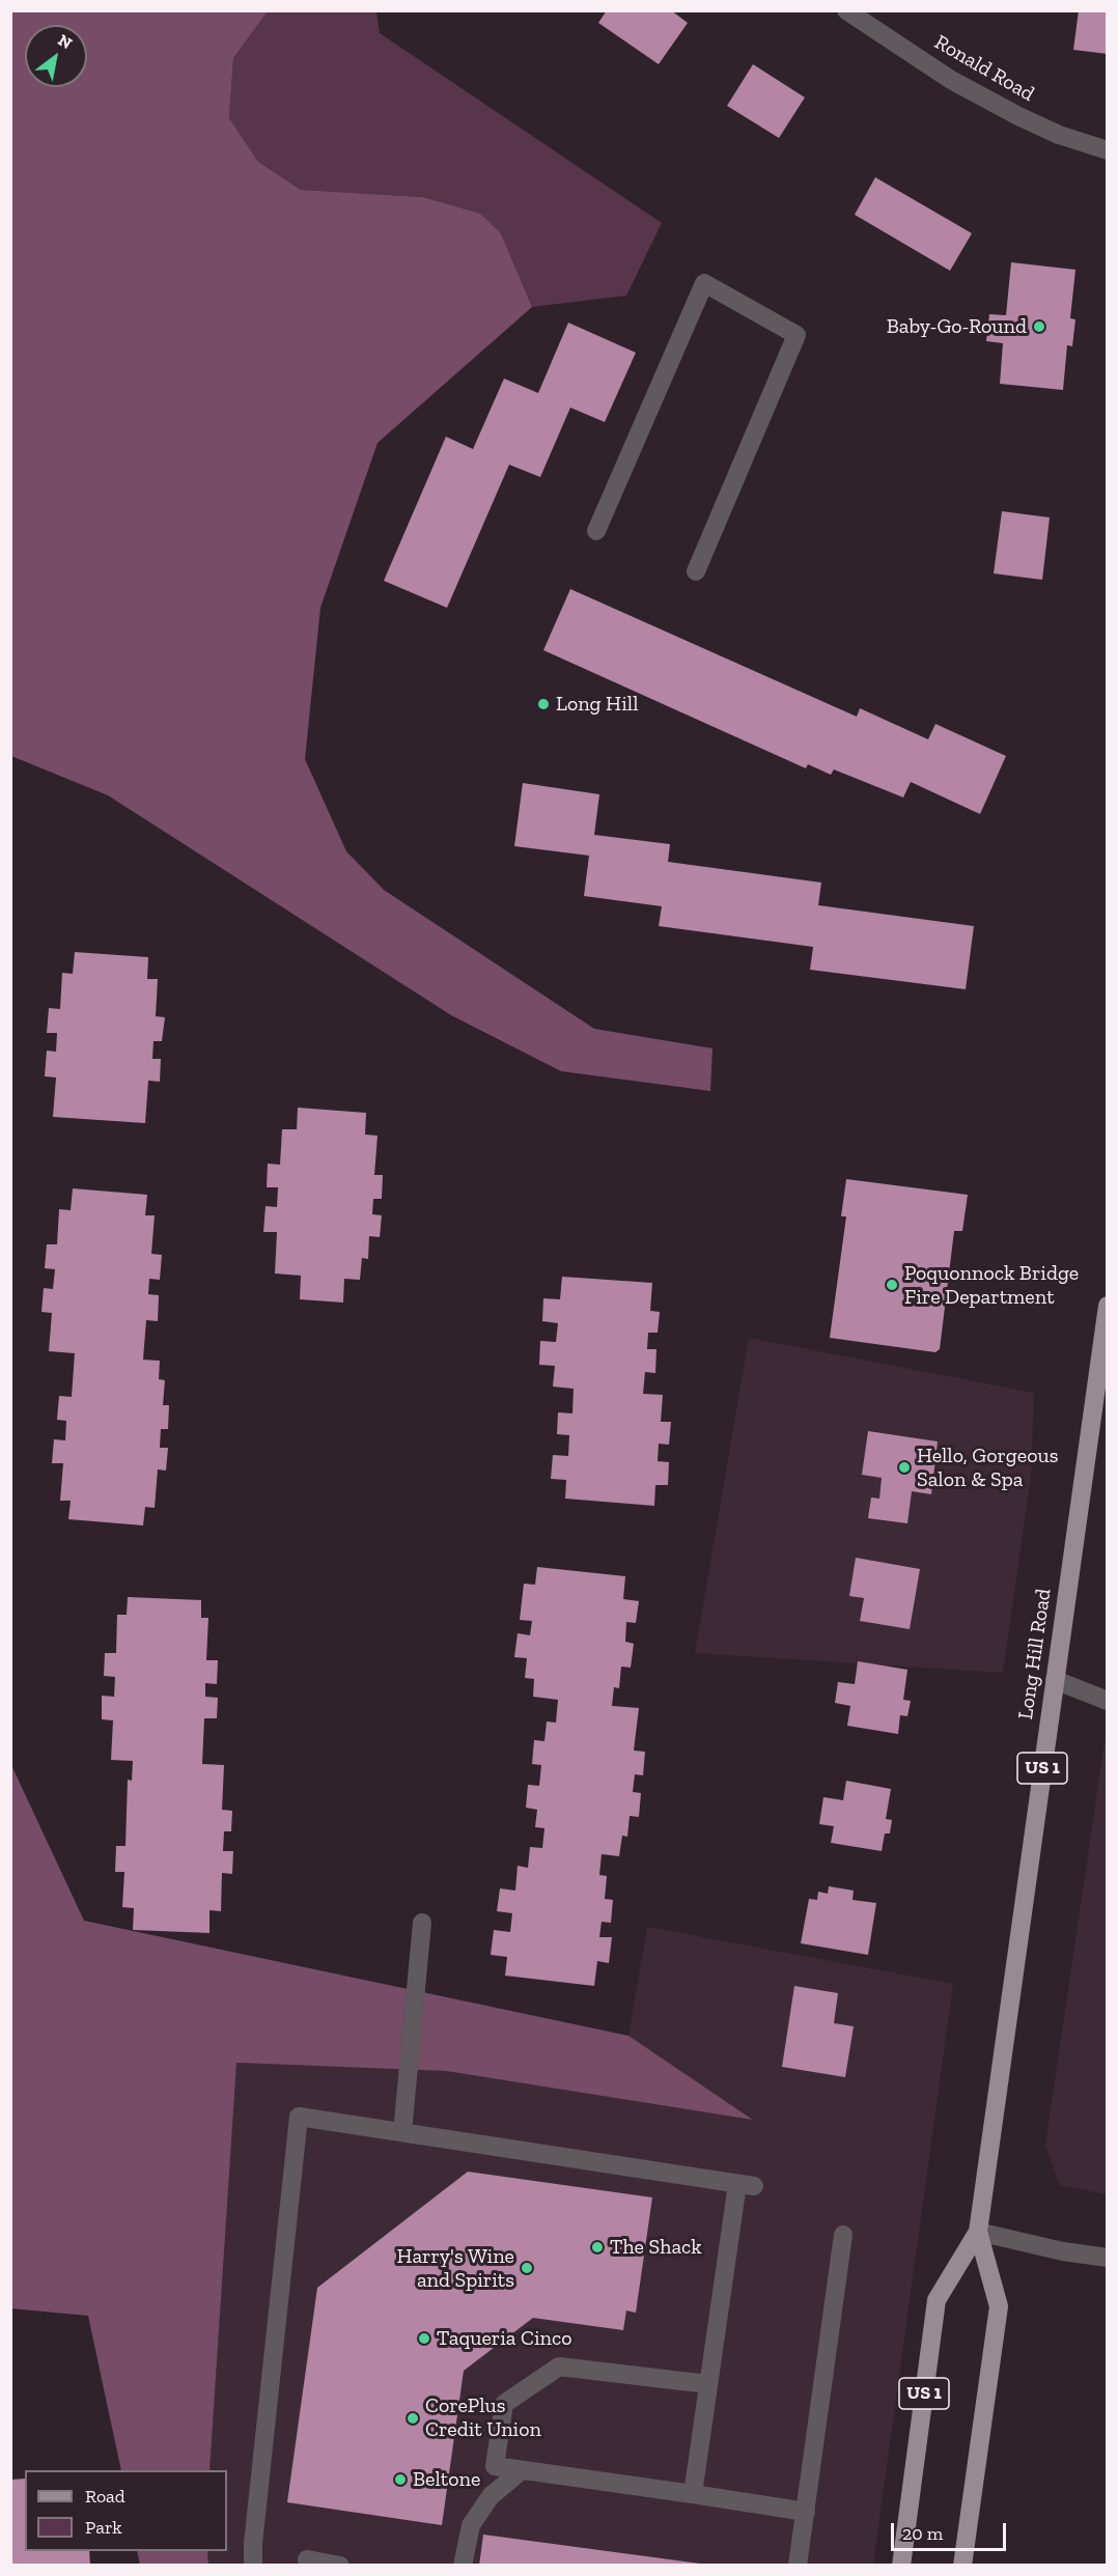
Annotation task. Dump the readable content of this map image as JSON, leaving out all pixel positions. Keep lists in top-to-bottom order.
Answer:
{
  "streets": {
    "main road": ["Long Hill Road", "US 1"],
    "street": ["Ronald Road"]
  },
  "places": [
    "Baby-Go-Round",
    "Long Hill",
    "Poquonnock Bridge Fire Department",
    "Hello, Gorgeous Salon & Spa",
    "The Shack",
    "Harry's Wine and Spirits",
    "Taqueria Cinco",
    "CorePlus Credit Union",
    "Beltone"
  ],
  "legend": ["Road", "Park"],
  "scale_bar": "20 m",
  "north": "top right"
}
